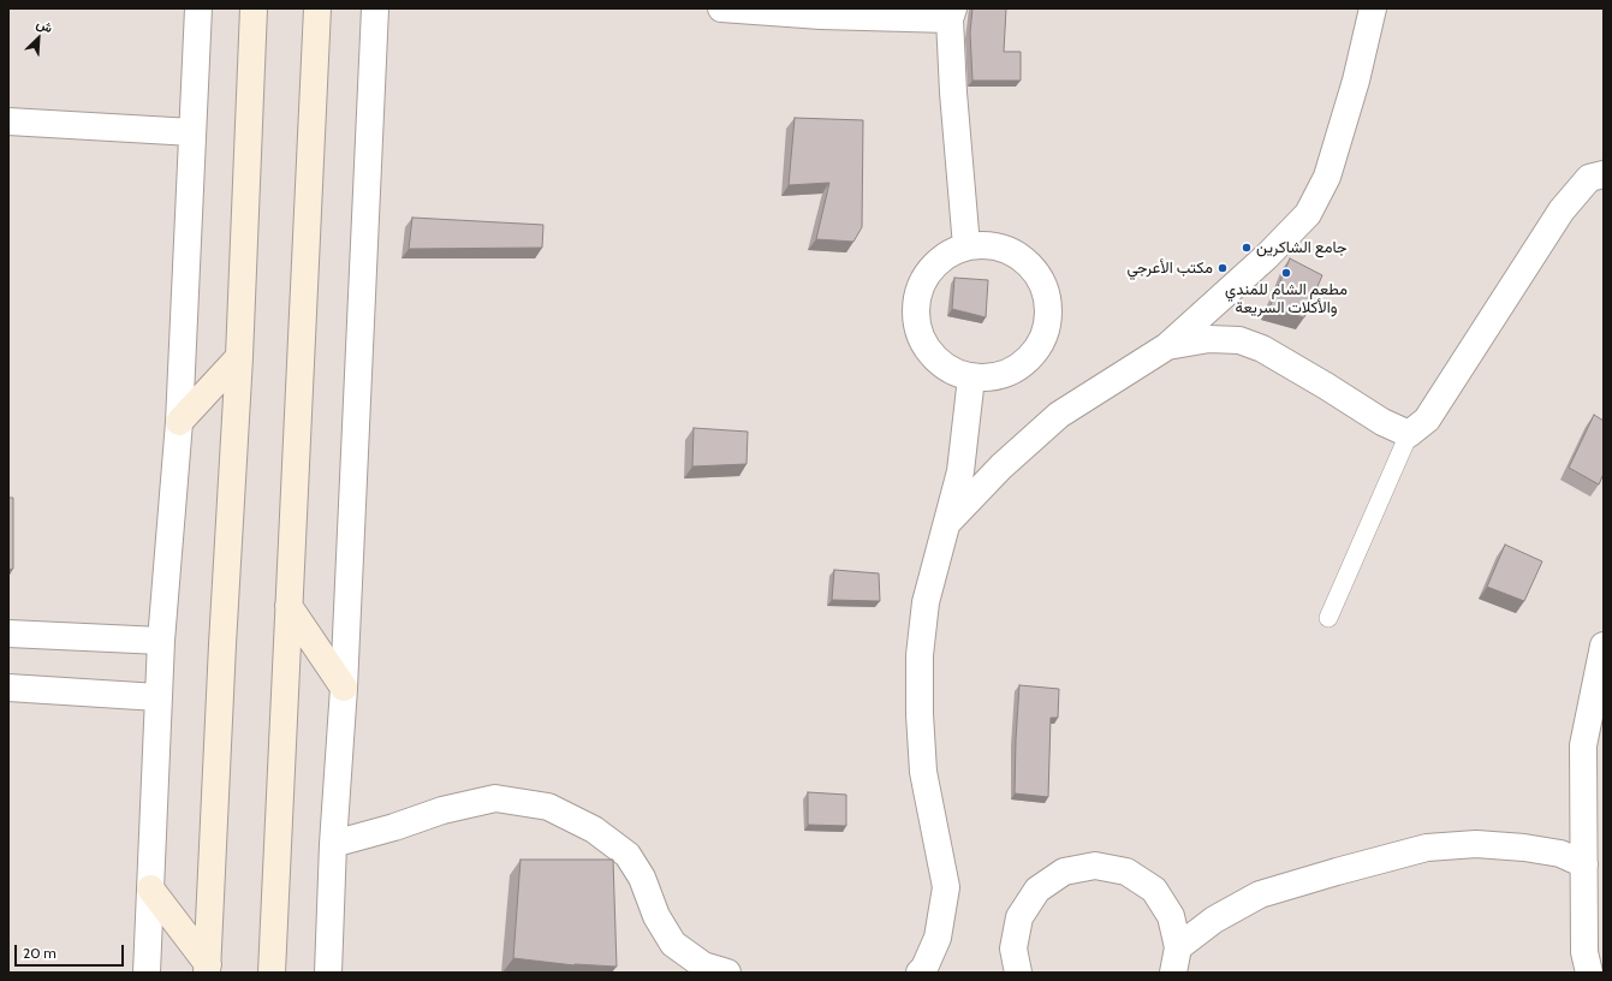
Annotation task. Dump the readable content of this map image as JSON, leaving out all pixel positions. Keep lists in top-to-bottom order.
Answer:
{
  "places": ["جامع الشاكرين", "مكتب الأعرجي", "مطعم الشام للمندي والأكلات السريعة"],
  "scale_bar": "20 m",
  "north": "top right"
}
